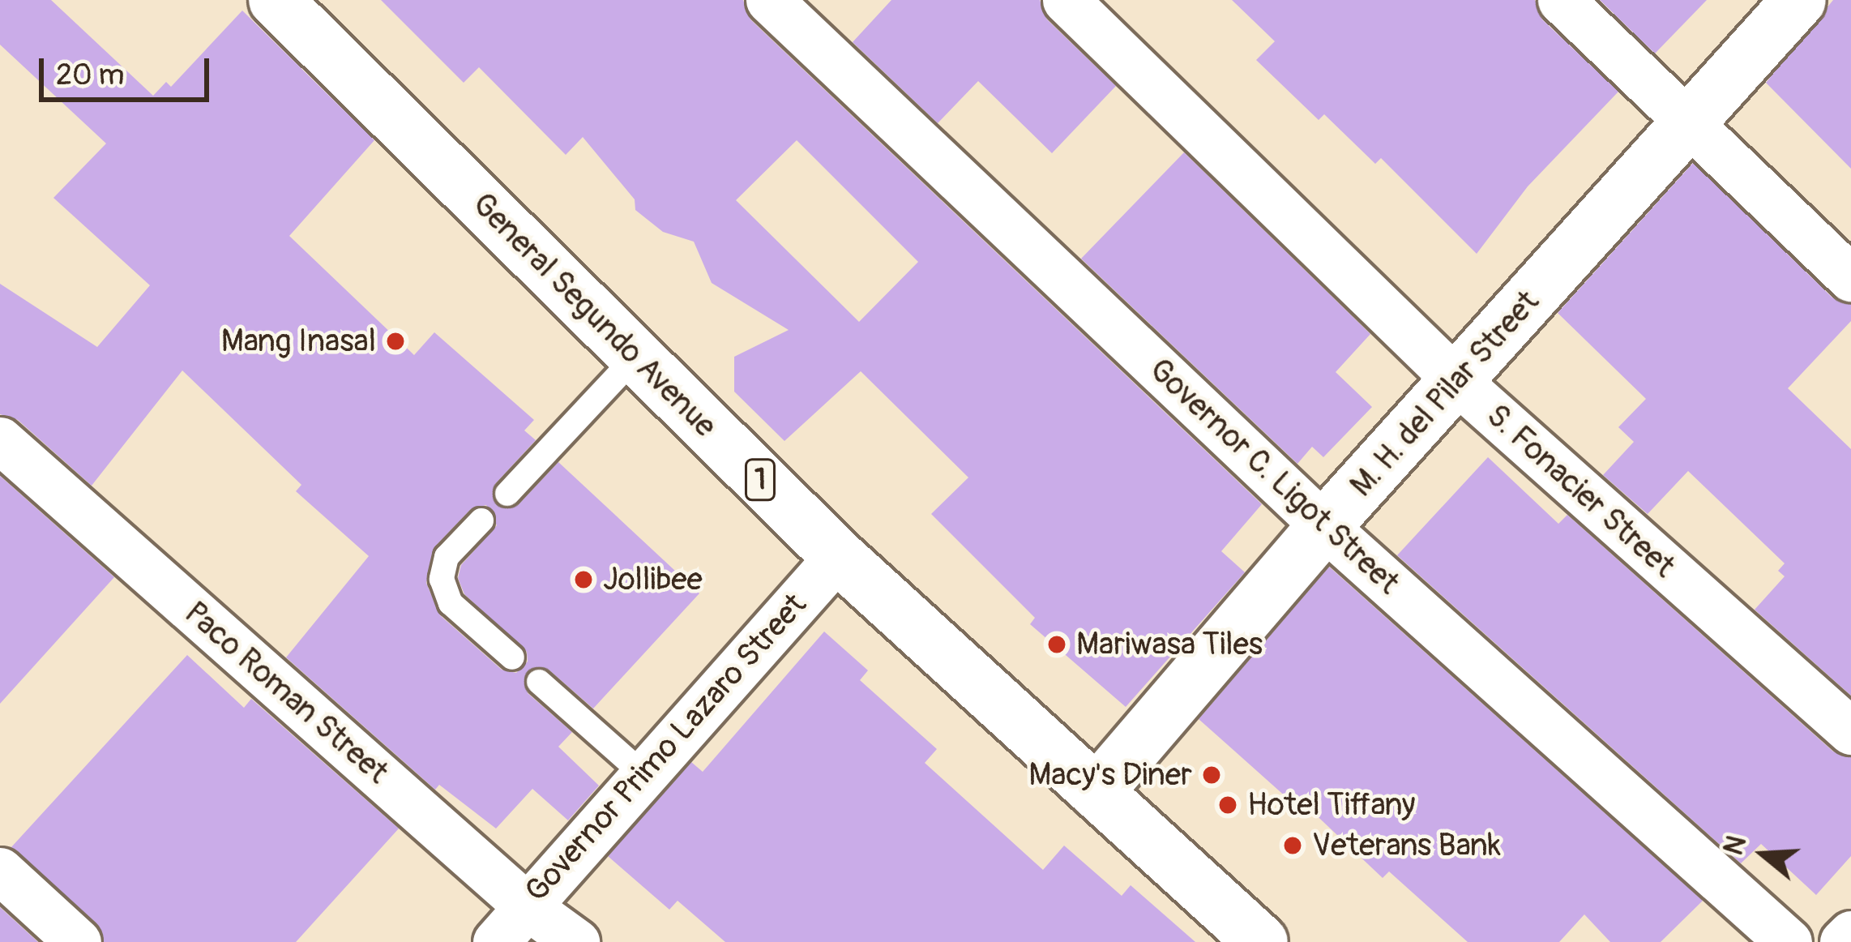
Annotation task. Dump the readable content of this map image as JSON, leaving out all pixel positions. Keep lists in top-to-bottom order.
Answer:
{
  "streets": {
    "main road": ["General Segundo Avenue", "M. H. del Pilar Street", "1"],
    "street": [
      "Governor C. Ligot Street",
      "S. Fonacier Street",
      "Paco Roman Street",
      "Governor Primo Lazaro Street"
    ]
  },
  "crossings": [
    ["General Segundo Avenue", "M. H. del Pilar Street"],
    ["General Segundo Avenue", "Governor Primo Lazaro Street"],
    ["M. H. del Pilar Street", "Governor C. Ligot Street"],
    ["M. H. del Pilar Street", "S. Fonacier Street"],
    ["Paco Roman Street", "Governor Primo Lazaro Street"]
  ],
  "places": [
    "Mang Inasal",
    "Jollibee",
    "Mariwasa Tiles",
    "Macy's Diner",
    "Hotel Tiffany",
    "Veterans Bank"
  ],
  "scale_bar": "20 m",
  "north": "left"
}
